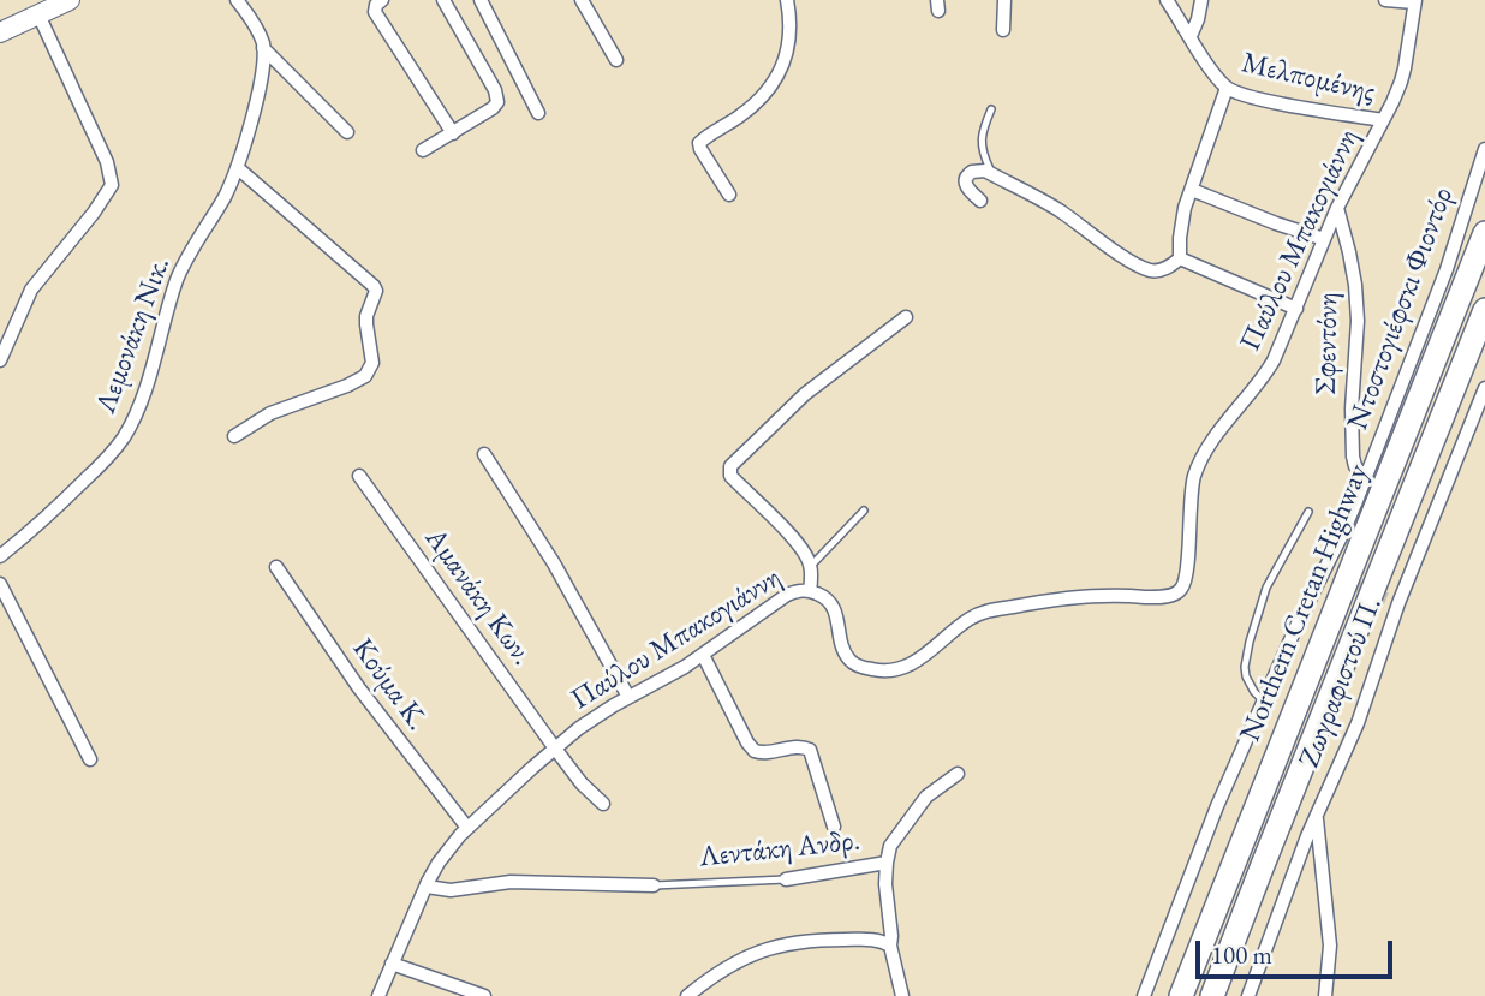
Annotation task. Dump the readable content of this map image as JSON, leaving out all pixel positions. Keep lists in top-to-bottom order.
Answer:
{
  "streets": {
    "highway": ["Northern Cretan Highway"],
    "street": [
      "Μελπομένης",
      "Παύλου Μπακογιάννη",
      "Ντοστογιέφσκι Φιοντόρ",
      "Λεμονάκη Νικ.",
      "Σφεντόνη",
      "Αμανάκη Κων.",
      "Ζωγραφιστού Π.",
      "Κούμα Κ.",
      "Λεντάκη Ανδρ."
    ]
  },
  "crossings": [
    ["Μελπομένης", "Παύλου Μπακογιάννη"],
    ["Παύλου Μπακογιάννη", "Σφεντόνη"],
    ["Παύλου Μπακογιάννη", "Αμανάκη Κων."],
    ["Παύλου Μπακογιάννη", "Κούμα Κ."],
    ["Παύλου Μπακογιάννη", "Λεντάκη Ανδρ."],
    ["Ντοστογιέφσκι Φιοντόρ", "Σφεντόνη"]
  ],
  "scale_bar": "100 m"
}
